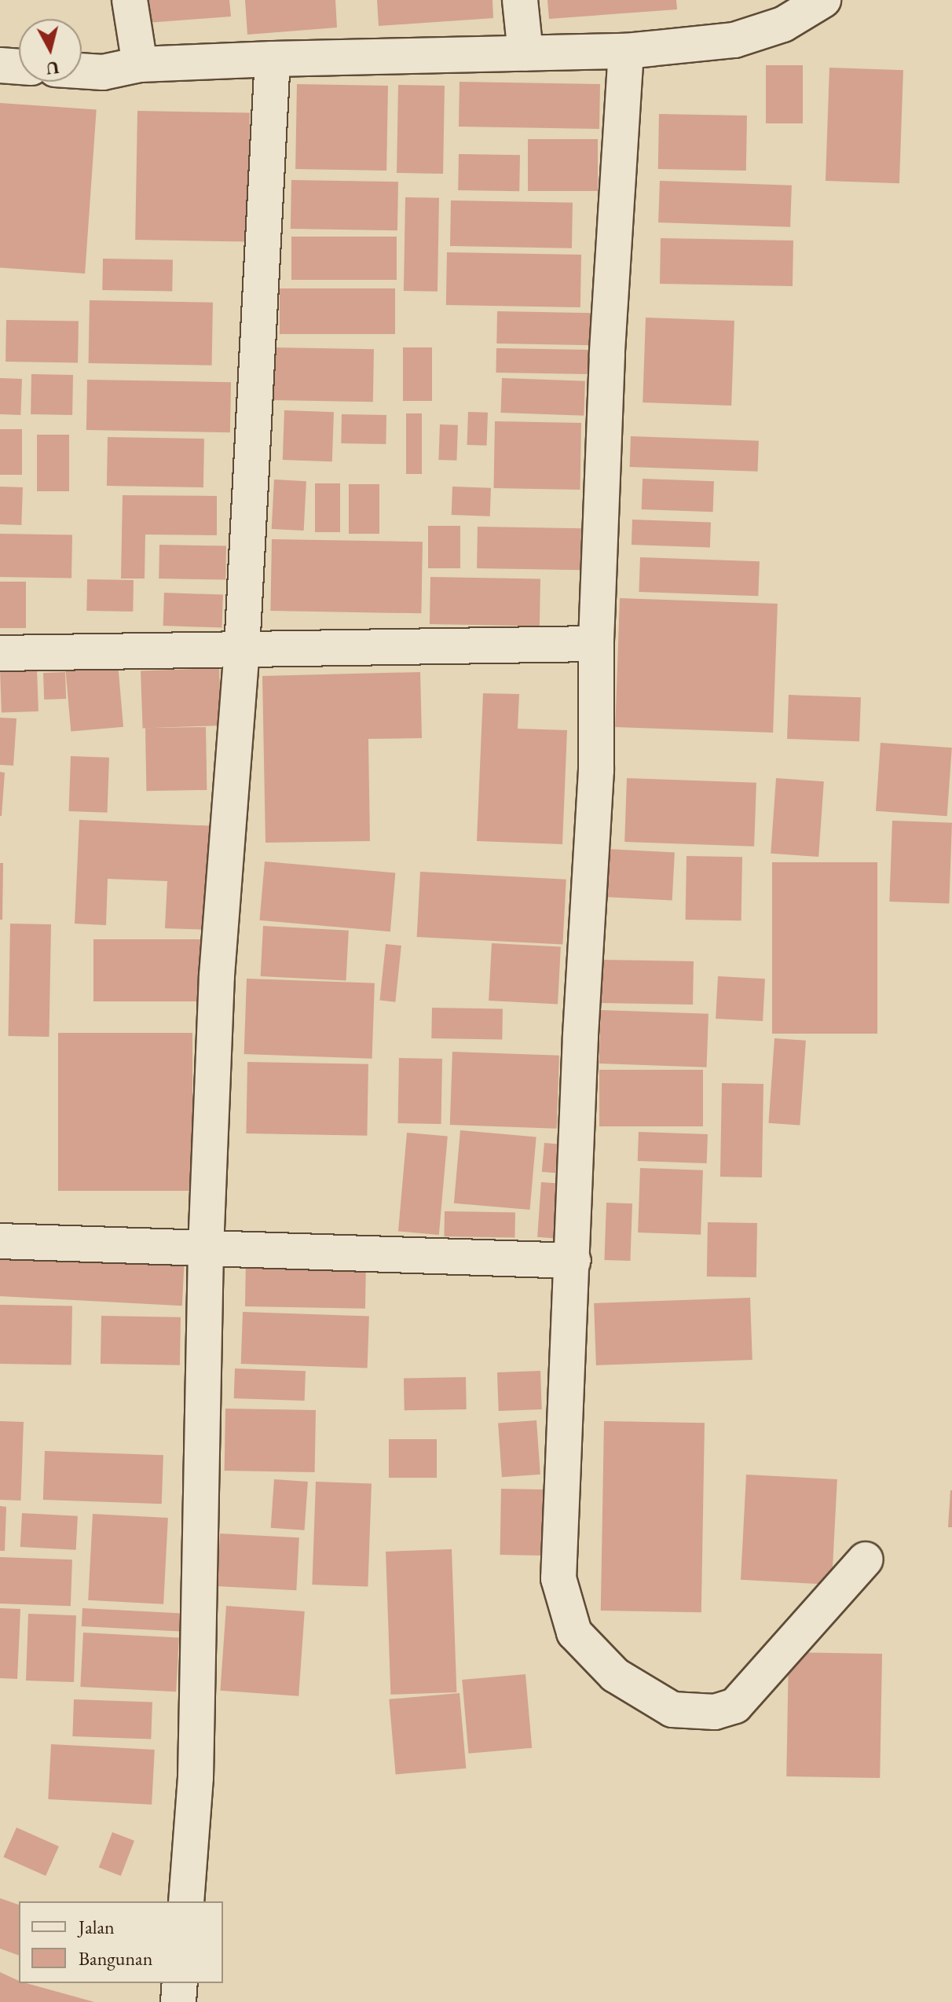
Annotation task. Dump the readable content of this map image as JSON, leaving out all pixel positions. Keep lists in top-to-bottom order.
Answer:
{
  "legend": ["Jalan", "Bangunan"],
  "north": "bottom"
}
